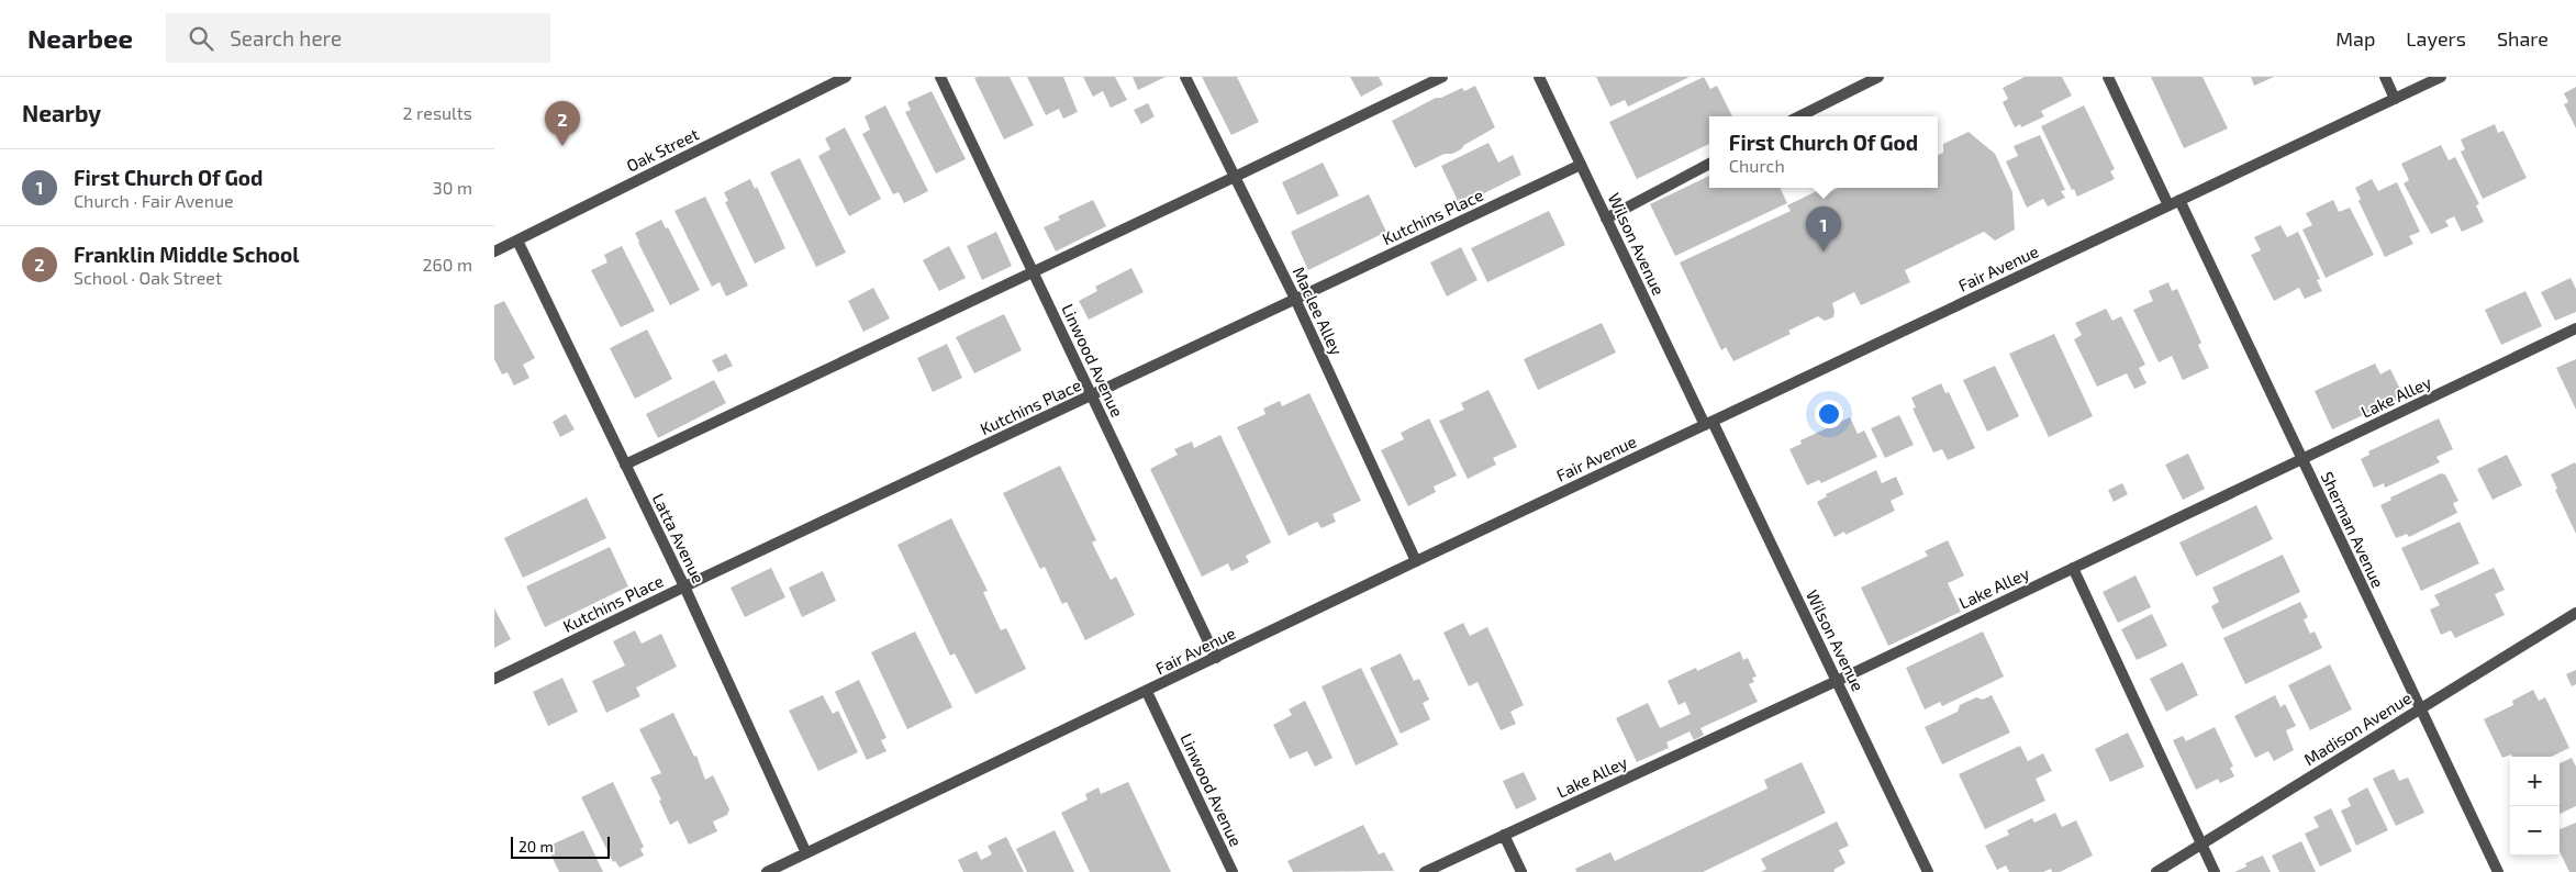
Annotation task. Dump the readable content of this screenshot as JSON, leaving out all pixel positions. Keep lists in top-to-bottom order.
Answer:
{
  "streets": {
    "street": [
      "Oak Street",
      "Kutchins Place",
      "Wilson Avenue",
      "Fair Avenue",
      "Maclee Alley",
      "Linwood Avenue",
      "Lake Alley",
      "Sherman Avenue",
      "Latta Avenue",
      "Madison Avenue"
    ]
  },
  "crossings": [
    ["Oak Street", "Latta Avenue"],
    ["Kutchins Place", "Wilson Avenue"],
    ["Kutchins Place", "Maclee Alley"],
    ["Kutchins Place", "Linwood Avenue"],
    ["Kutchins Place", "Latta Avenue"],
    ["Wilson Avenue", "Fair Avenue"],
    ["Wilson Avenue", "Lake Alley"],
    ["Fair Avenue", "Maclee Alley"],
    ["Fair Avenue", "Linwood Avenue"],
    ["Fair Avenue", "Sherman Avenue"],
    ["Fair Avenue", "Latta Avenue"],
    ["Lake Alley", "Sherman Avenue"],
    ["Sherman Avenue", "Madison Avenue"]
  ],
  "scale_bar": "20 m",
  "page": {
    "header": "Nearbee",
    "search": "Search here",
    "nav": ["Map", "Layers", "Share"],
    "heading": ["Nearby", "2 results"],
    "pins": ["2", "1"],
    "popup": ["First Church Of God", "Church"],
    "list": [
      {
        "mark": "1",
        "name": "First Church Of God",
        "note": "Church · Fair Avenue",
        "value": "30 m"
      },
      {
        "mark": "2",
        "name": "Franklin Middle School",
        "note": "School · Oak Street",
        "value": "260 m"
      }
    ],
    "map_buttons": ["+", "−"],
    "scale": "20 m"
  }
}
